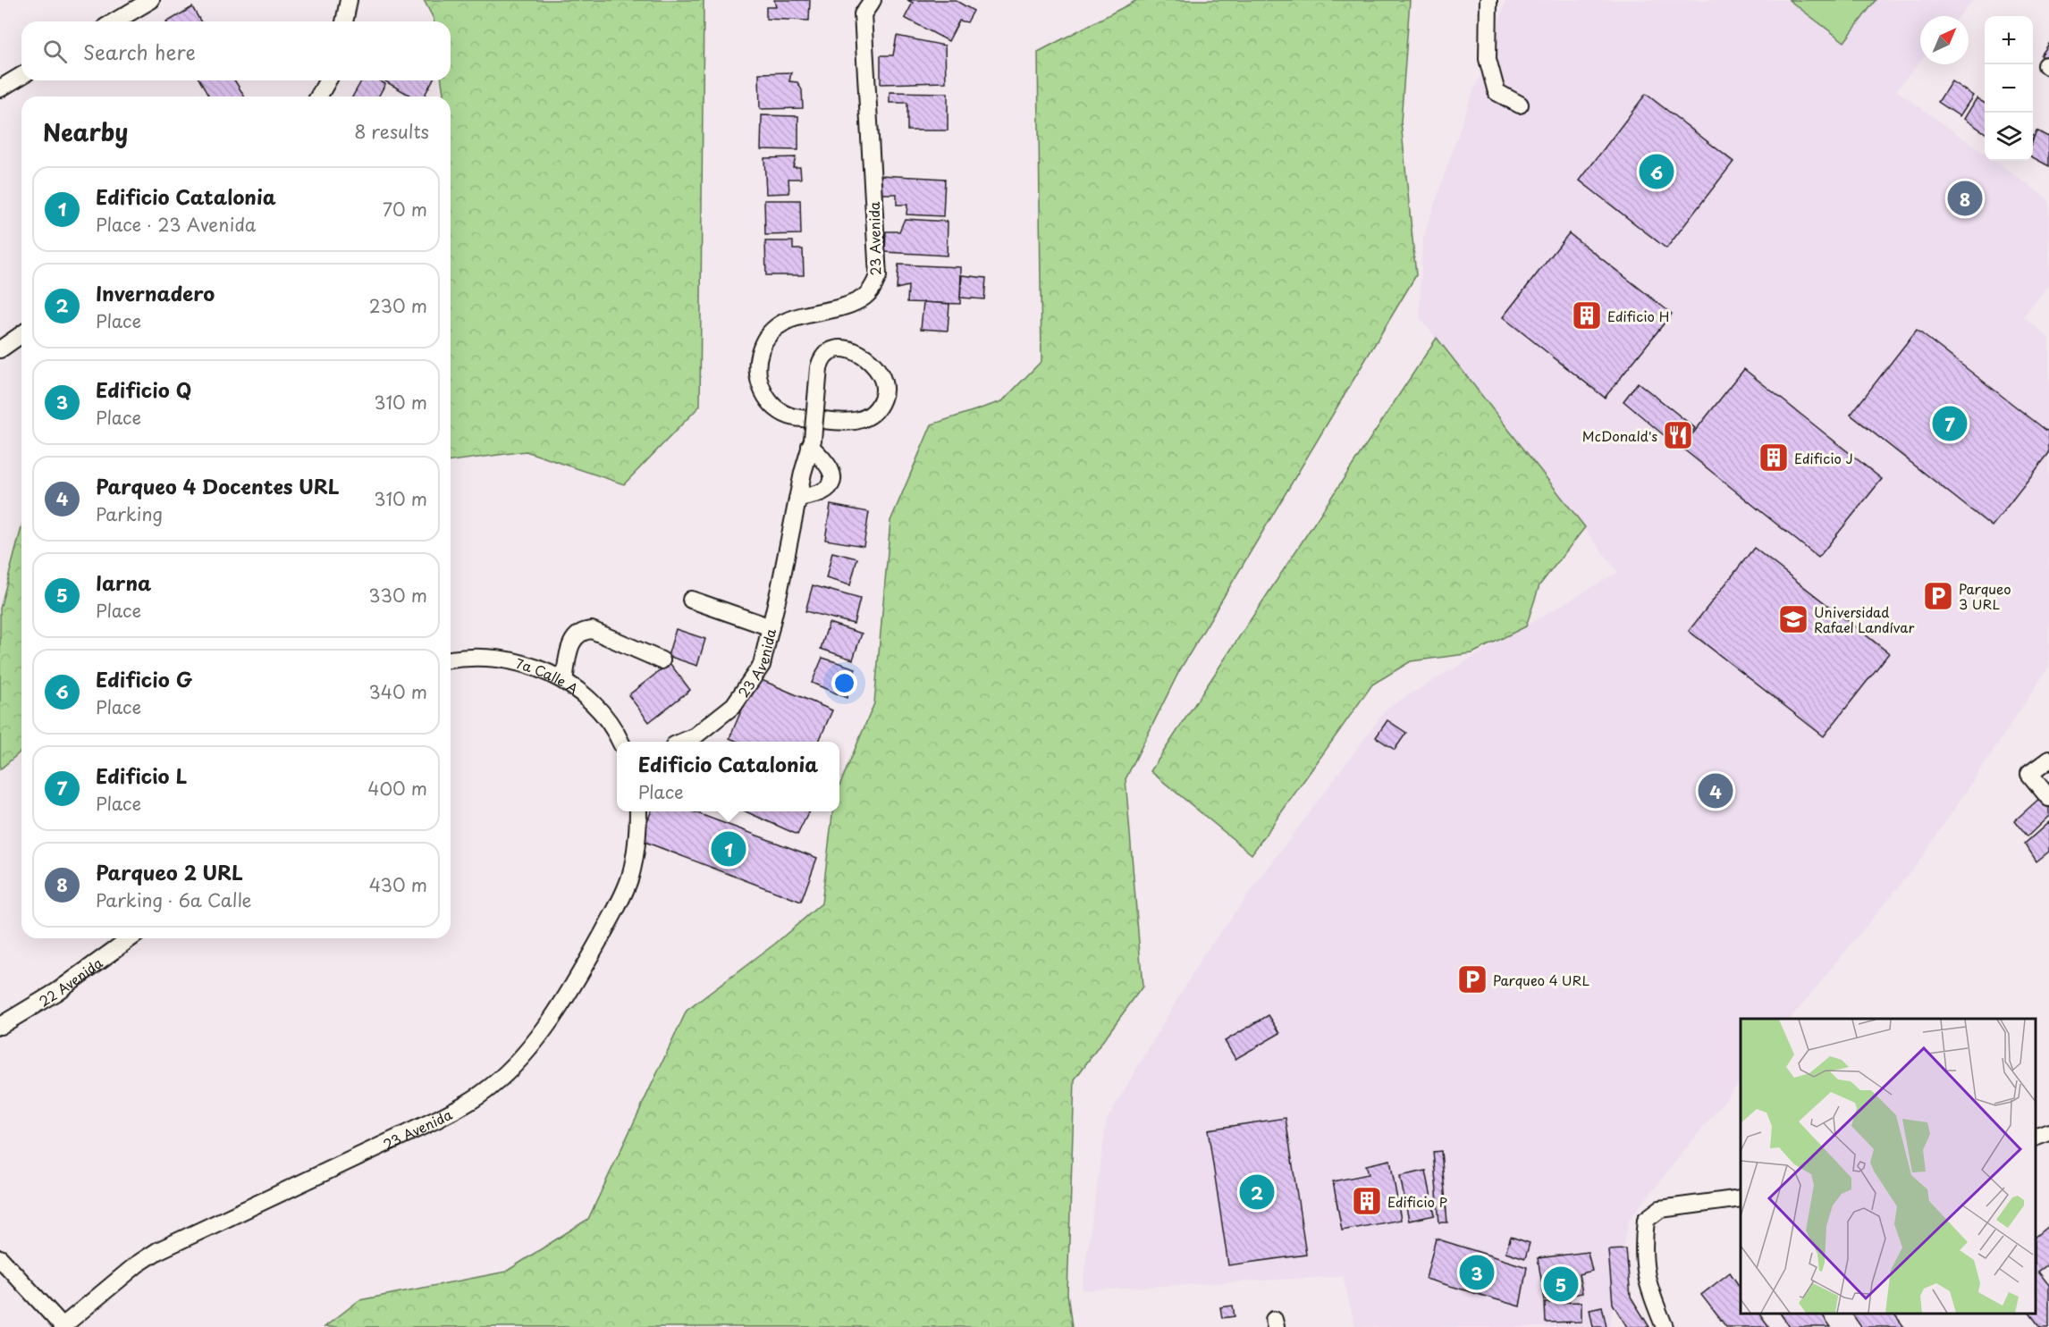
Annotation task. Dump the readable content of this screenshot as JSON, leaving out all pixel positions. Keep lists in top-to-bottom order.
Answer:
{
  "streets": {
    "street": ["23 Avenida", "7a Calle A", "22 Avenida"]
  },
  "places": {
    "building": ["Edificio H", "Edificio J", "Edificio P"],
    "restaurant": ["McDonald's"],
    "parking": ["Parqueo 3 URL", "Parqueo 4 URL"],
    "school or university": ["Universidad Rafael Landívar"]
  },
  "north": "top right",
  "page": {
    "map_buttons": ["+", "−"],
    "search": "Search here",
    "heading": ["Nearby", "8 results"],
    "pins": [
      "6",
      "8",
      "7",
      "4",
      "1",
      "2",
      "3",
      "5"
    ],
    "list": [
      {
        "mark": "1",
        "name": "Edificio Catalonia",
        "note": "Place · 23 Avenida",
        "value": "70 m"
      },
      {
        "mark": "2",
        "name": "Invernadero",
        "note": "Place",
        "value": "230 m"
      },
      {
        "mark": "3",
        "name": "Edificio Q",
        "note": "Place",
        "value": "310 m"
      },
      {
        "mark": "4",
        "name": "Parqueo 4 Docentes URL",
        "note": "Parking",
        "value": "310 m"
      },
      {
        "mark": "5",
        "name": "Iarna",
        "note": "Place",
        "value": "330 m"
      },
      {
        "mark": "6",
        "name": "Edificio G",
        "note": "Place",
        "value": "340 m"
      },
      {
        "mark": "7",
        "name": "Edificio L",
        "note": "Place",
        "value": "400 m"
      },
      {
        "mark": "8",
        "name": "Parqueo 2 URL",
        "note": "Parking · 6a Calle",
        "value": "430 m"
      }
    ],
    "popup": ["Edificio Catalonia", "Place"]
  }
}
